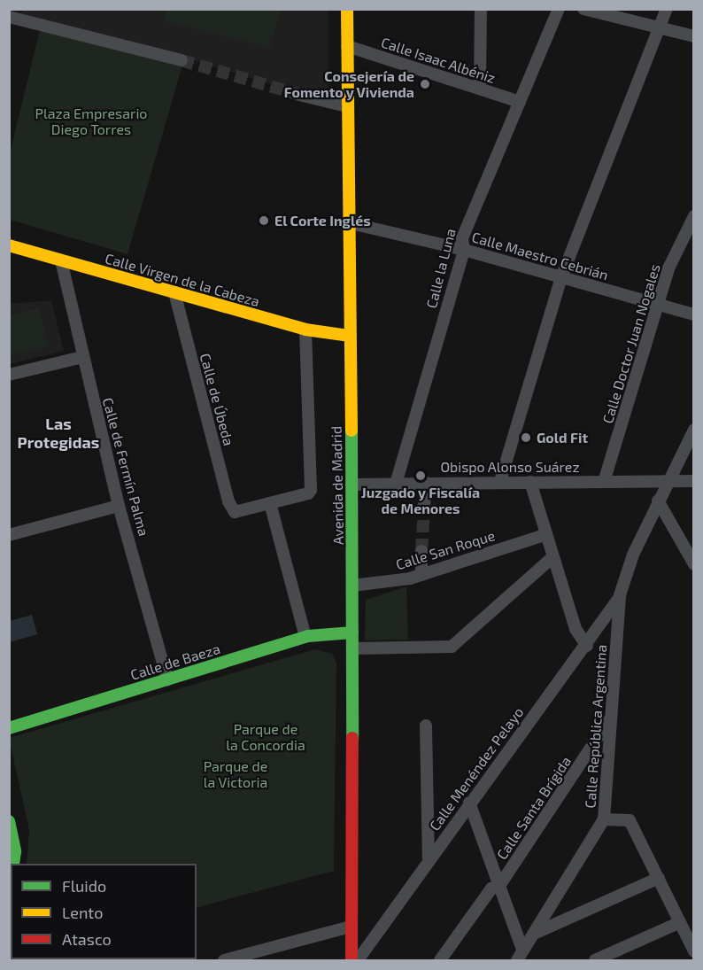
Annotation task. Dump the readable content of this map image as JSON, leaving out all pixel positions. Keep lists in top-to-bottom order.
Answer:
{
  "streets": {
    "street": [
      "Calle Isaac Albéniz",
      "Calle Maestro Cebrián",
      "Calle la Luna",
      "Calle Virgen de la Cabeza",
      "Calle Doctor Juan Nogales",
      "Calle de Úbeda",
      "Calle de Fermín Palma",
      "Obispo Alonso Suárez",
      "Avenida de Madrid",
      "Calle San Roque",
      "Calle de Baeza",
      "Calle República Argentina",
      "Calle Menéndez Pelayo",
      "Calle Santa Brígida"
    ]
  },
  "crossings": [
    ["Calle Isaac Albéniz", "Calle la Luna"],
    ["Calle Isaac Albéniz", "Avenida de Madrid"],
    ["Calle Maestro Cebrián", "Calle la Luna"],
    ["Calle Maestro Cebrián", "Calle Doctor Juan Nogales"],
    ["Calle Maestro Cebrián", "Avenida de Madrid"],
    ["Calle la Luna", "Obispo Alonso Suárez"],
    ["Calle Virgen de la Cabeza", "Calle de Úbeda"],
    ["Calle Virgen de la Cabeza", "Calle de Fermín Palma"],
    ["Calle Virgen de la Cabeza", "Avenida de Madrid"],
    ["Calle Doctor Juan Nogales", "Obispo Alonso Suárez"],
    ["Calle de Fermín Palma", "Calle de Baeza"],
    ["Obispo Alonso Suárez", "Avenida de Madrid"],
    ["Obispo Alonso Suárez", "Calle República Argentina"],
    ["Avenida de Madrid", "Calle San Roque"],
    ["Avenida de Madrid", "Calle de Baeza"],
    ["Calle República Argentina", "Calle Menéndez Pelayo"],
    ["Calle República Argentina", "Calle Santa Brígida"]
  ],
  "districts": ["Las Protegidas"],
  "parks": ["Plaza Empresario Diego Torres", "Parque de la Concordia", "Parque de la Victoria"],
  "places": [
    "Consejería de Fomento y Vivienda",
    "El Corte Inglés",
    "Gold Fit",
    "Juzgado y Fiscalía de Menores"
  ],
  "legend": ["Fluido", "Lento", "Atasco"]
}
